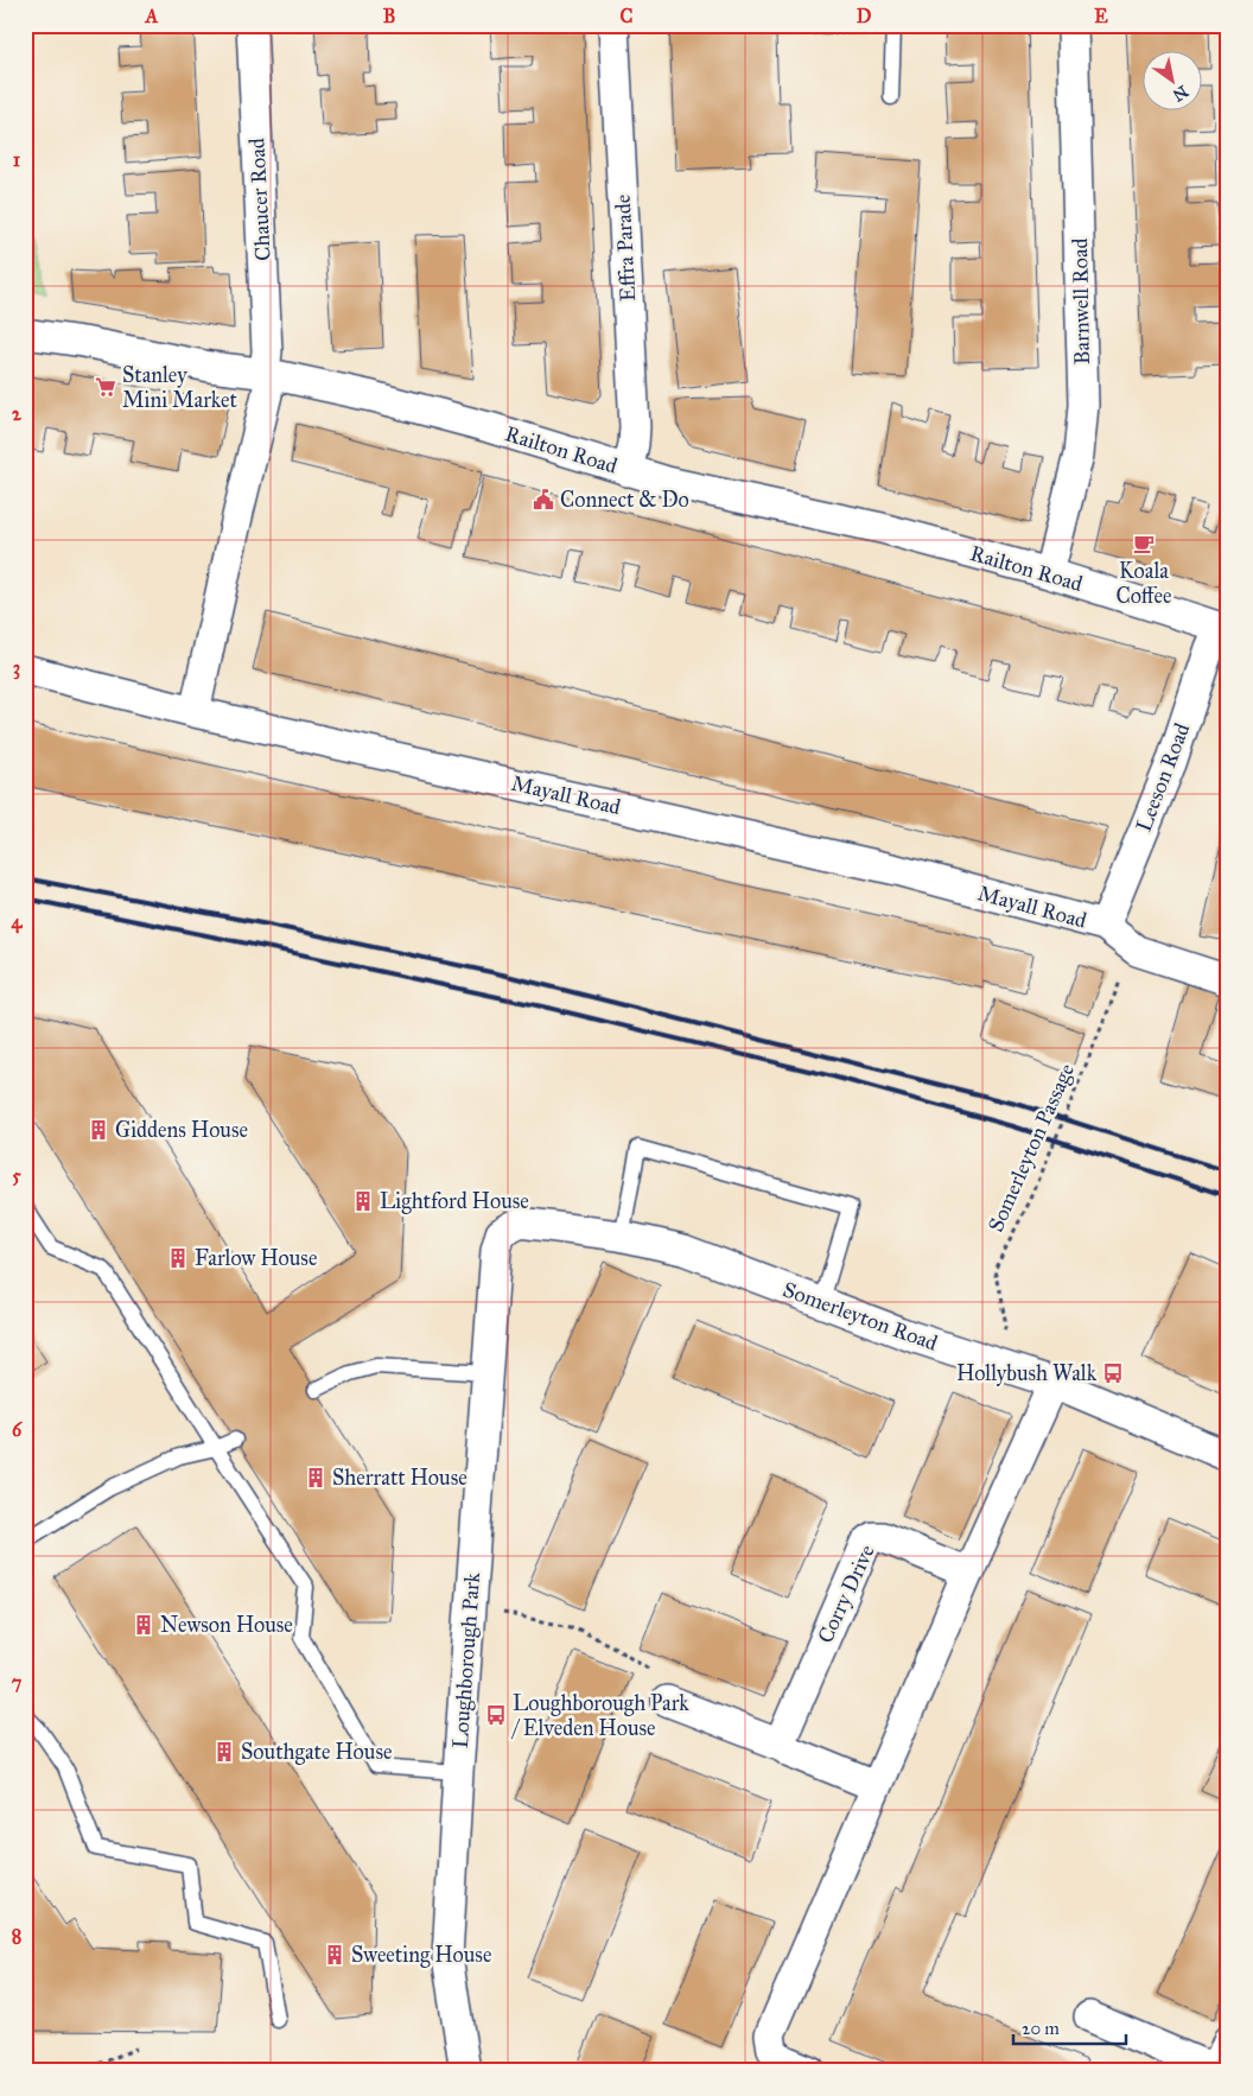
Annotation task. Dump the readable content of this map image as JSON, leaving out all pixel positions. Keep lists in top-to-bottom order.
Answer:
{
  "streets": {
    "street": [
      "Chaucer Road",
      "Effra Parade",
      "Barnwell Road",
      "Railton Road",
      "Leeson Road",
      "Mayall Road",
      "Somerleyton Road",
      "Corry Drive",
      "Loughborough Park"
    ],
    "path": ["Somerleyton Passage"]
  },
  "crossings": [
    ["Chaucer Road", "Railton Road"],
    ["Chaucer Road", "Mayall Road"],
    ["Effra Parade", "Railton Road"],
    ["Barnwell Road", "Railton Road"],
    ["Railton Road", "Leeson Road"],
    ["Leeson Road", "Mayall Road"],
    ["Somerleyton Passage", "Somerleyton Road"],
    ["Somerleyton Road", "Loughborough Park"]
  ],
  "places": {
    "supermarket": ["Stanley Mini Market"],
    "public building": ["Connect & Do"],
    "cafe": ["Koala Coffee"],
    "building": [
      "Giddens House",
      "Lightford House",
      "Farlow House",
      "Sherratt House",
      "Newson House",
      "Southgate House",
      "Sweeting House"
    ],
    "bus stop": ["Hollybush Walk", "Loughborough Park / Elveden House"]
  },
  "scale_bar": "20 m",
  "north": "bottom right",
  "grid": {
    "columns": [
      "A",
      "B",
      "C",
      "D",
      "E"
    ],
    "rows": [
      "1",
      "2",
      "3",
      "4",
      "5",
      "6",
      "7",
      "8"
    ]
  }
}
